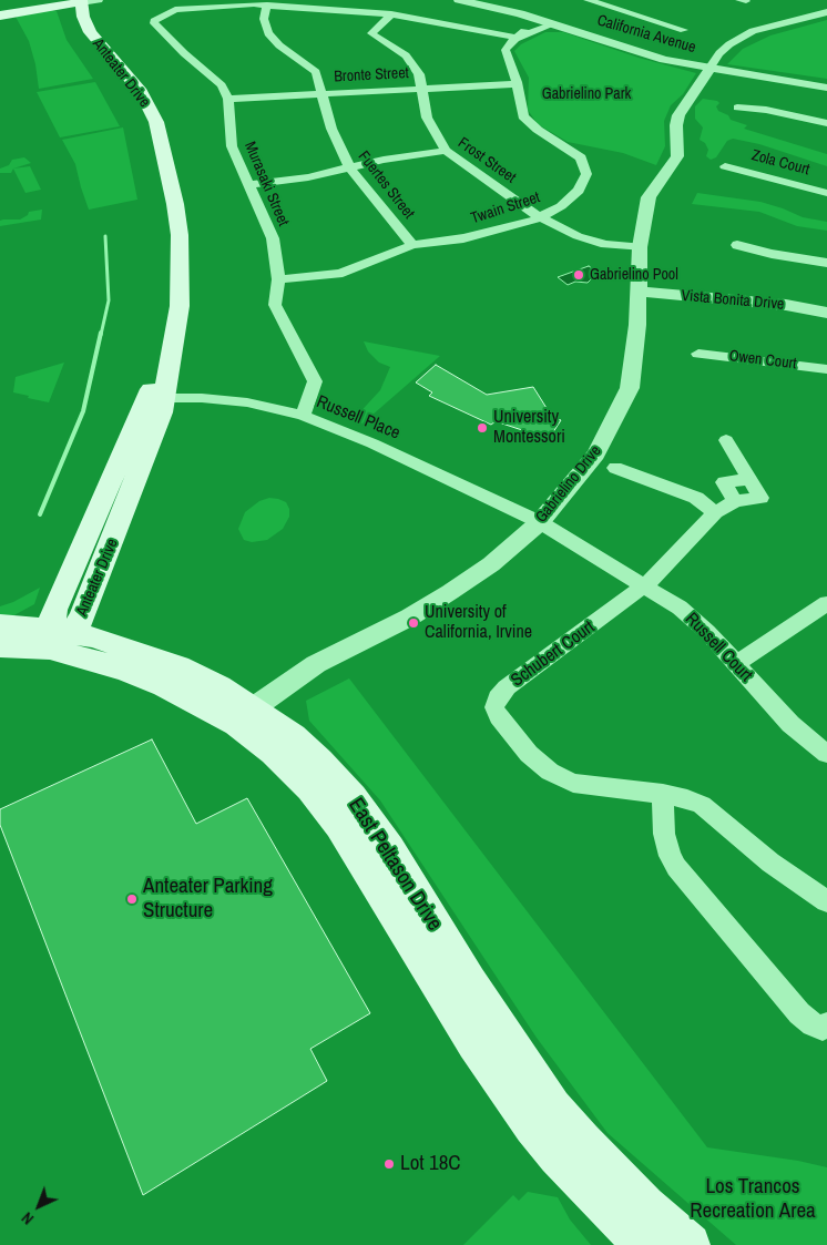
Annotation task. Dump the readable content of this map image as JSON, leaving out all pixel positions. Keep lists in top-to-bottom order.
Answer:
{
  "streets": {
    "main road": ["Anteater Drive", "East Peltason Drive"],
    "street": [
      "California Avenue",
      "Bronte Street",
      "Frost Street",
      "Zola Court",
      "Murasaki Street",
      "Fuertes Street",
      "Twain Street",
      "Vista Bonita Drive",
      "Owen Court",
      "Russell Place",
      "Gabrielino Drive",
      "Russell Court",
      "Schubert Court"
    ]
  },
  "crossings": [
    ["California Avenue", "Gabrielino Drive"],
    ["Anteater Drive", "Russell Place"],
    ["Anteater Drive", "East Peltason Drive"],
    ["Bronte Street", "Frost Street"],
    ["Bronte Street", "Murasaki Street"],
    ["Bronte Street", "Fuertes Street"],
    ["Bronte Street", "Twain Street"],
    ["Frost Street", "Twain Street"],
    ["Frost Street", "Gabrielino Drive"],
    ["Murasaki Street", "Twain Street"],
    ["Murasaki Street", "Russell Place"],
    ["Fuertes Street", "Twain Street"],
    ["Vista Bonita Drive", "Gabrielino Drive"],
    ["Russell Place", "Gabrielino Drive"],
    ["Russell Place", "Russell Court"],
    ["Gabrielino Drive", "Russell Court"],
    ["Gabrielino Drive", "East Peltason Drive"],
    ["Russell Court", "Schubert Court"]
  ],
  "parks": ["Gabrielino Park", "Los Trancos Recreation Area"],
  "places": [
    "Gabrielino Pool",
    "University Montessori",
    "University of California, Irvine",
    "Anteater Parking Structure",
    "Lot 18C"
  ],
  "north": "bottom left"
}
